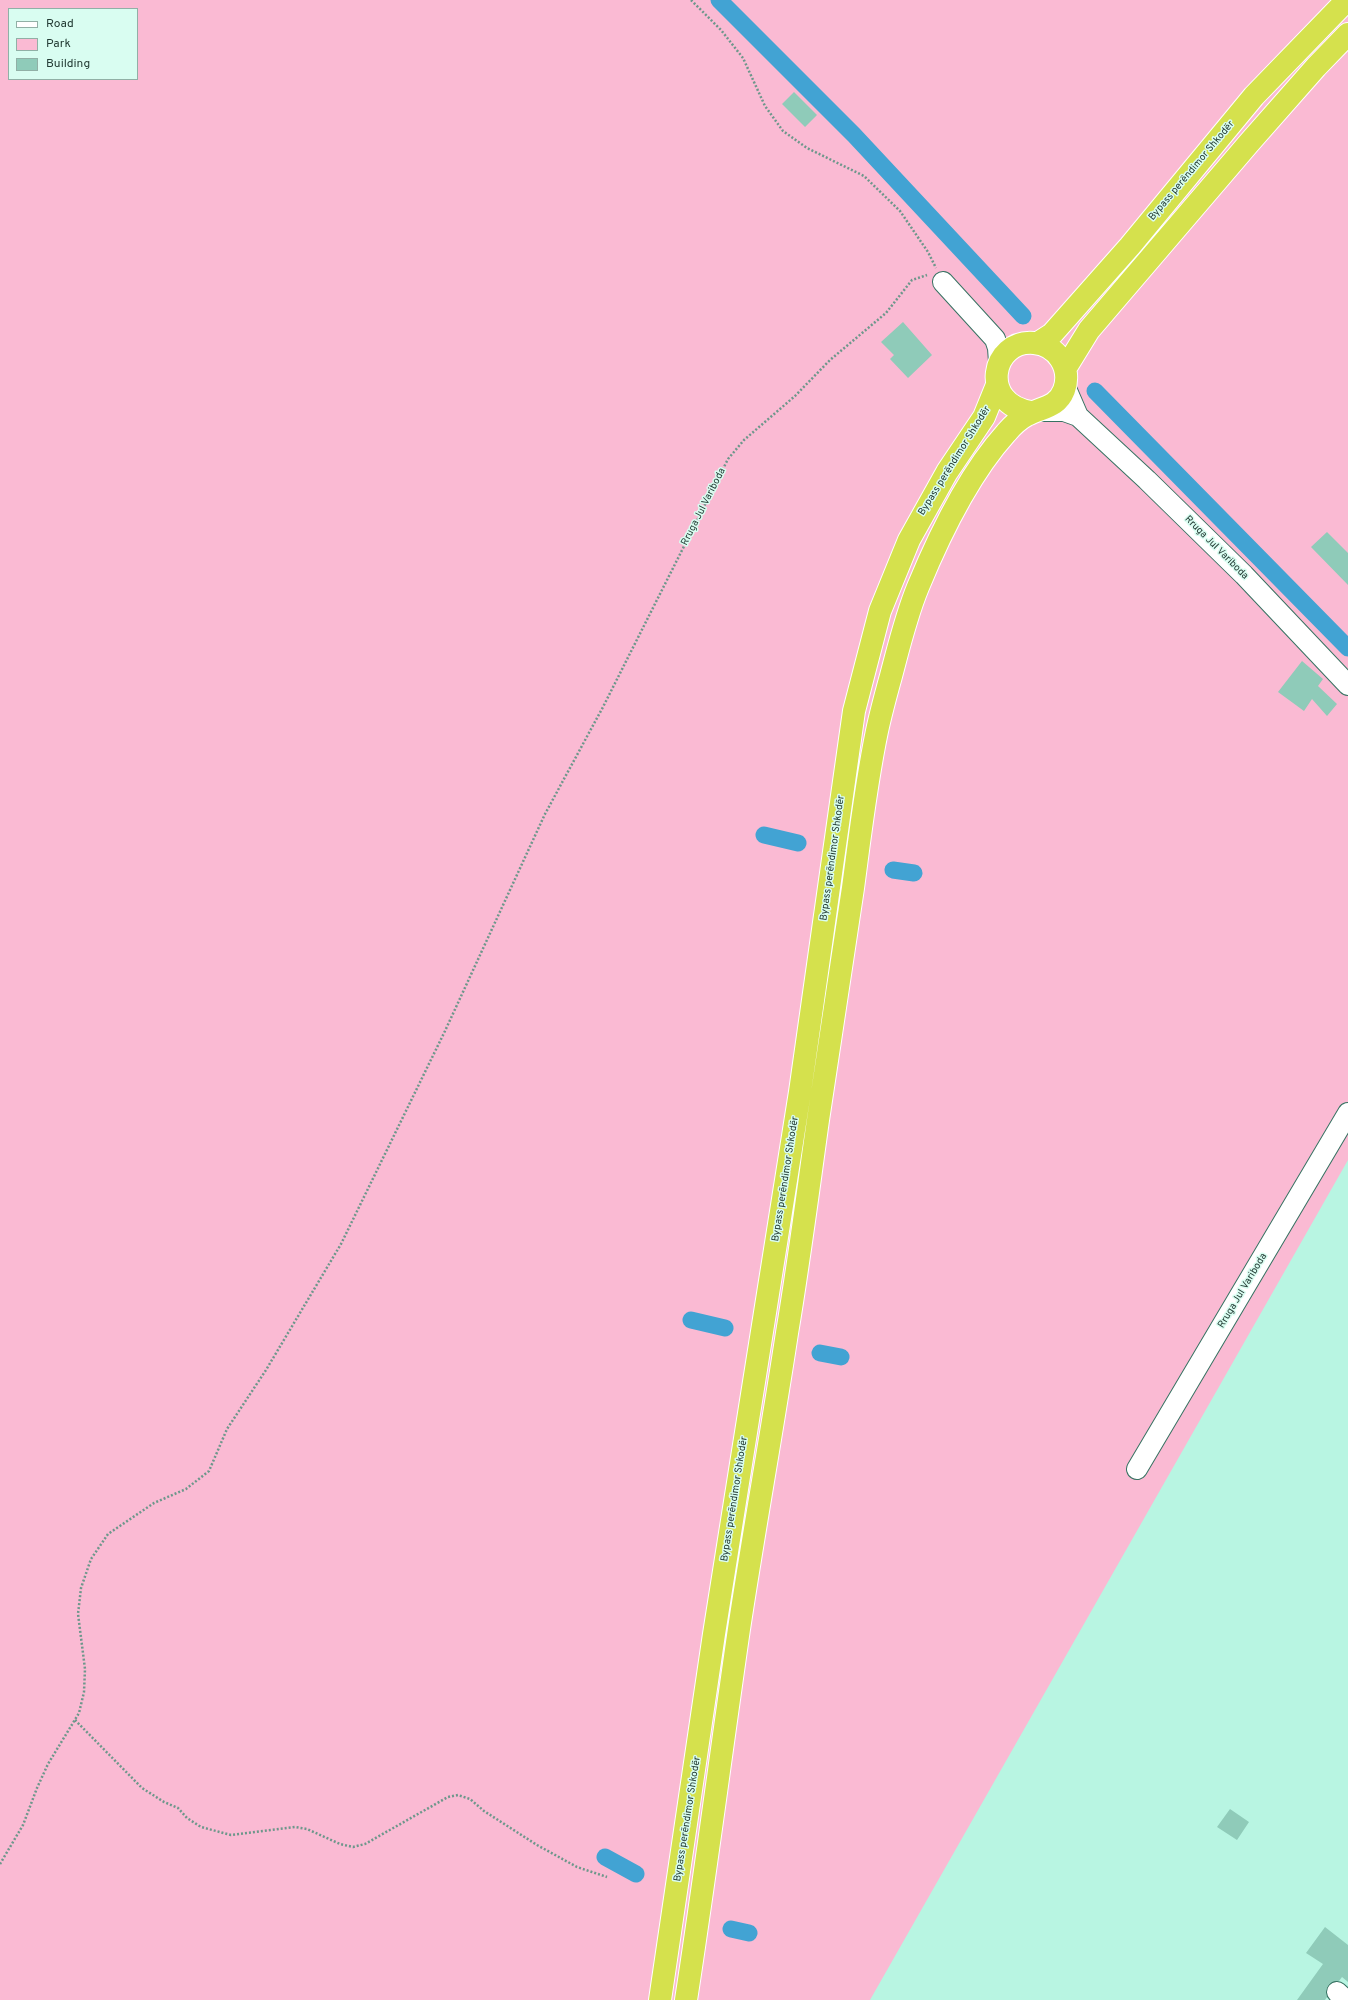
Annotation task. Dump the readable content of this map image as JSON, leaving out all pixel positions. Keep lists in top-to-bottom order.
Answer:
{
  "streets": {
    "highway": ["Bypass perëndimor Shkodër"],
    "street": ["Rruga Jul Variboda"]
  },
  "crossings": [
    ["Bypass perëndimor Shkodër", "Rruga Jul Variboda"]
  ],
  "legend": ["Road", "Park", "Building"]
}
